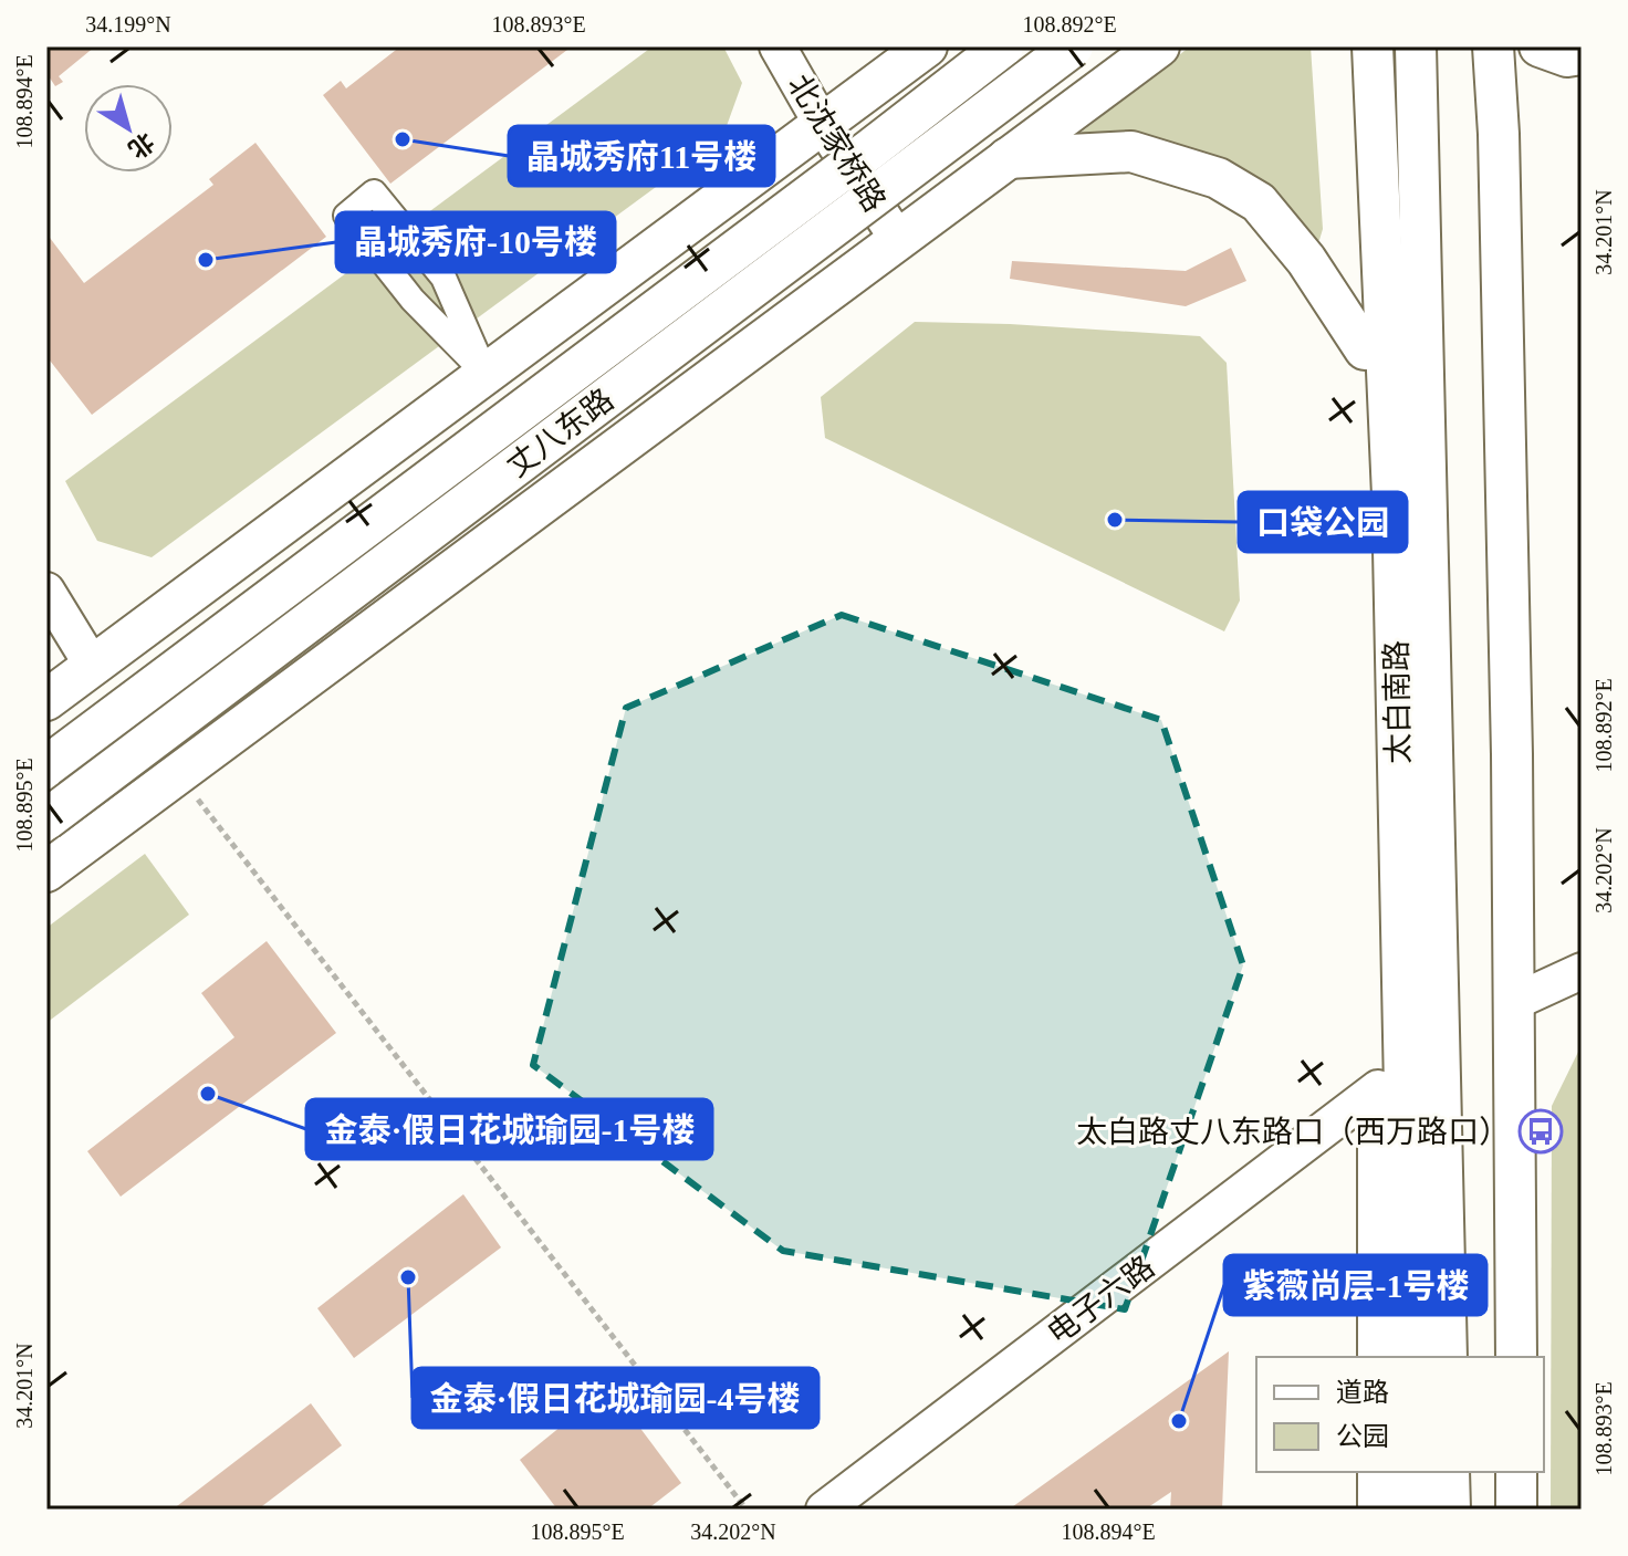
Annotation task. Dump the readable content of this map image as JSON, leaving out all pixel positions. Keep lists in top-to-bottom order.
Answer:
{
  "streets": {
    "main road": ["丈八东路", "太白南路"],
    "street": ["北沈家桥路", "电子六路"]
  },
  "crossings": [
    ["太白南路", "电子六路"]
  ],
  "places": {
    "other": [
      "晶城秀府11号楼",
      "晶城秀府-10号楼",
      "口袋公园",
      "金泰·假日花城瑜园-1号楼",
      "金泰·假日花城瑜园-4号楼",
      "紫薇尚层-1号楼"
    ],
    "bus stop": ["太白路丈八东路口（西万路口）"]
  },
  "legend": ["道路", "公园"],
  "north": "bottom right",
  "coordinates": [
    "34.199°N",
    "108.893°E",
    "108.892°E",
    "108.894°E",
    "34.201°N",
    "108.895°E",
    "34.202°N"
  ]
}
